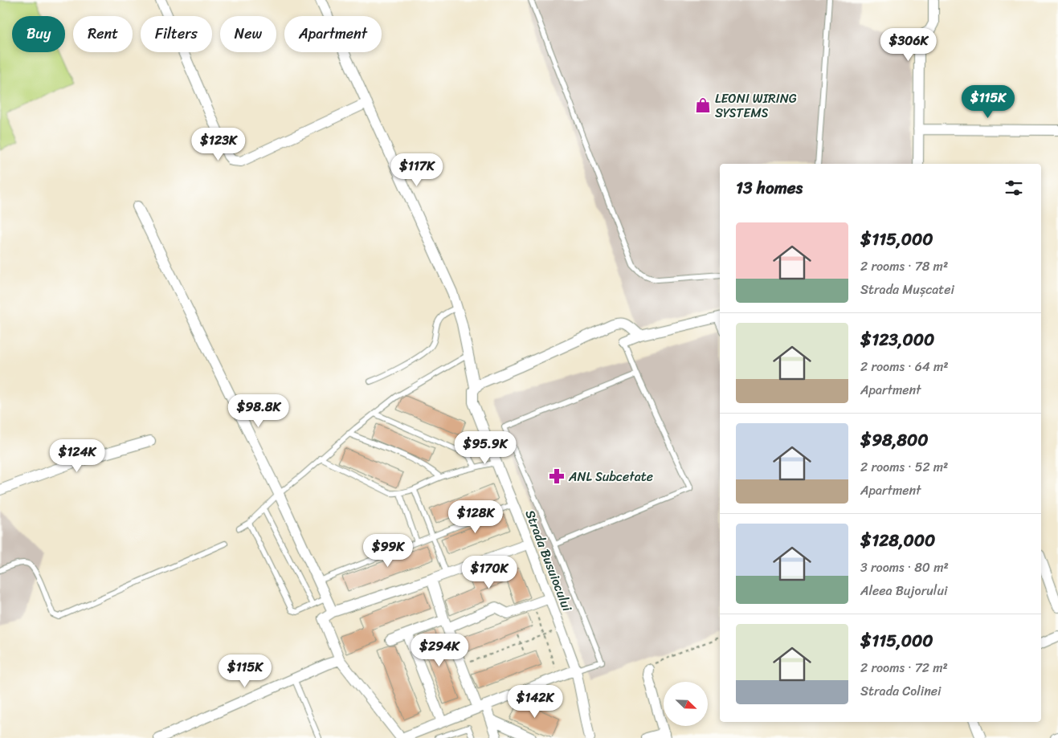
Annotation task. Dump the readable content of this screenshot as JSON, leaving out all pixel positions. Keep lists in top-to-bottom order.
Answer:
{
  "streets": {
    "street": ["Strada Busuiocului"]
  },
  "places": {
    "shop": ["LEONI WIRING SYSTEMS"],
    "pharmacy": ["ANL Subcetate"]
  },
  "north": "bottom right",
  "page": {
    "chip": [
      "Buy",
      "Rent",
      "Filters",
      "New",
      "Apartment"
    ],
    "price": [
      "$306K",
      "$115K",
      "$123K",
      "$117K",
      "$98.8K",
      "$95.9K",
      "$124K",
      "$128K",
      "$99K",
      "$170K",
      "$294K",
      "$115K",
      "$142K"
    ],
    "heading": "13 homes",
    "list": [
      {
        "name": "$115,000",
        "note": "2 rooms · 78 m² · Strada Mușcatei"
      },
      {
        "name": "$123,000",
        "note": "2 rooms · 64 m² · Apartment"
      },
      {
        "name": "$98,800",
        "note": "2 rooms · 52 m² · Apartment"
      },
      {
        "name": "$128,000",
        "note": "3 rooms · 80 m² · Aleea Bujorului"
      },
      {
        "name": "$115,000",
        "note": "2 rooms · 72 m² · Strada Colinei"
      }
    ]
  }
}
